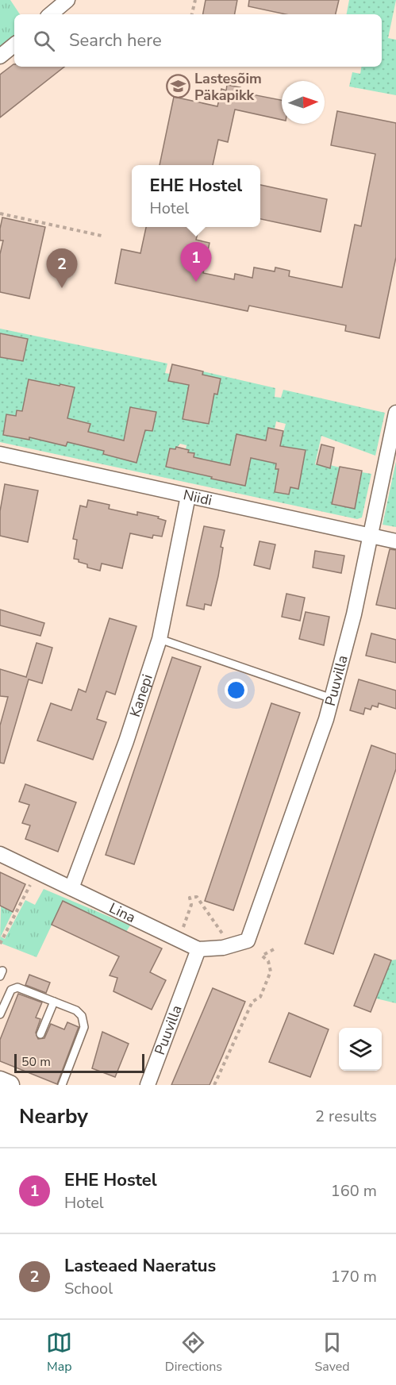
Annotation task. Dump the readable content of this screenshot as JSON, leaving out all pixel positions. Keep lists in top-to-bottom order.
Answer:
{
  "streets": {
    "street": [
      "Niidi",
      "Puuvilla",
      "Kanepi",
      "Lina"
    ]
  },
  "crossings": [
    ["Niidi", "Puuvilla"],
    ["Niidi", "Kanepi"],
    ["Puuvilla", "Lina"],
    ["Kanepi", "Lina"]
  ],
  "places": {
    "school or university": ["Lastesõim Päkapikk"]
  },
  "scale_bar": "50 m",
  "north": "right",
  "page": {
    "search": "Search here",
    "popup": ["EHE Hostel", "Hotel"],
    "pins": ["1", "2"],
    "scale": "50 m",
    "heading": ["Nearby", "2 results"],
    "list": [
      {
        "mark": "1",
        "name": "EHE Hostel",
        "note": "Hotel",
        "value": "160 m"
      },
      {
        "mark": "2",
        "name": "Lasteaed Naeratus",
        "note": "School",
        "value": "170 m"
      }
    ],
    "nav": ["Map", "Directions", "Saved"]
  }
}
